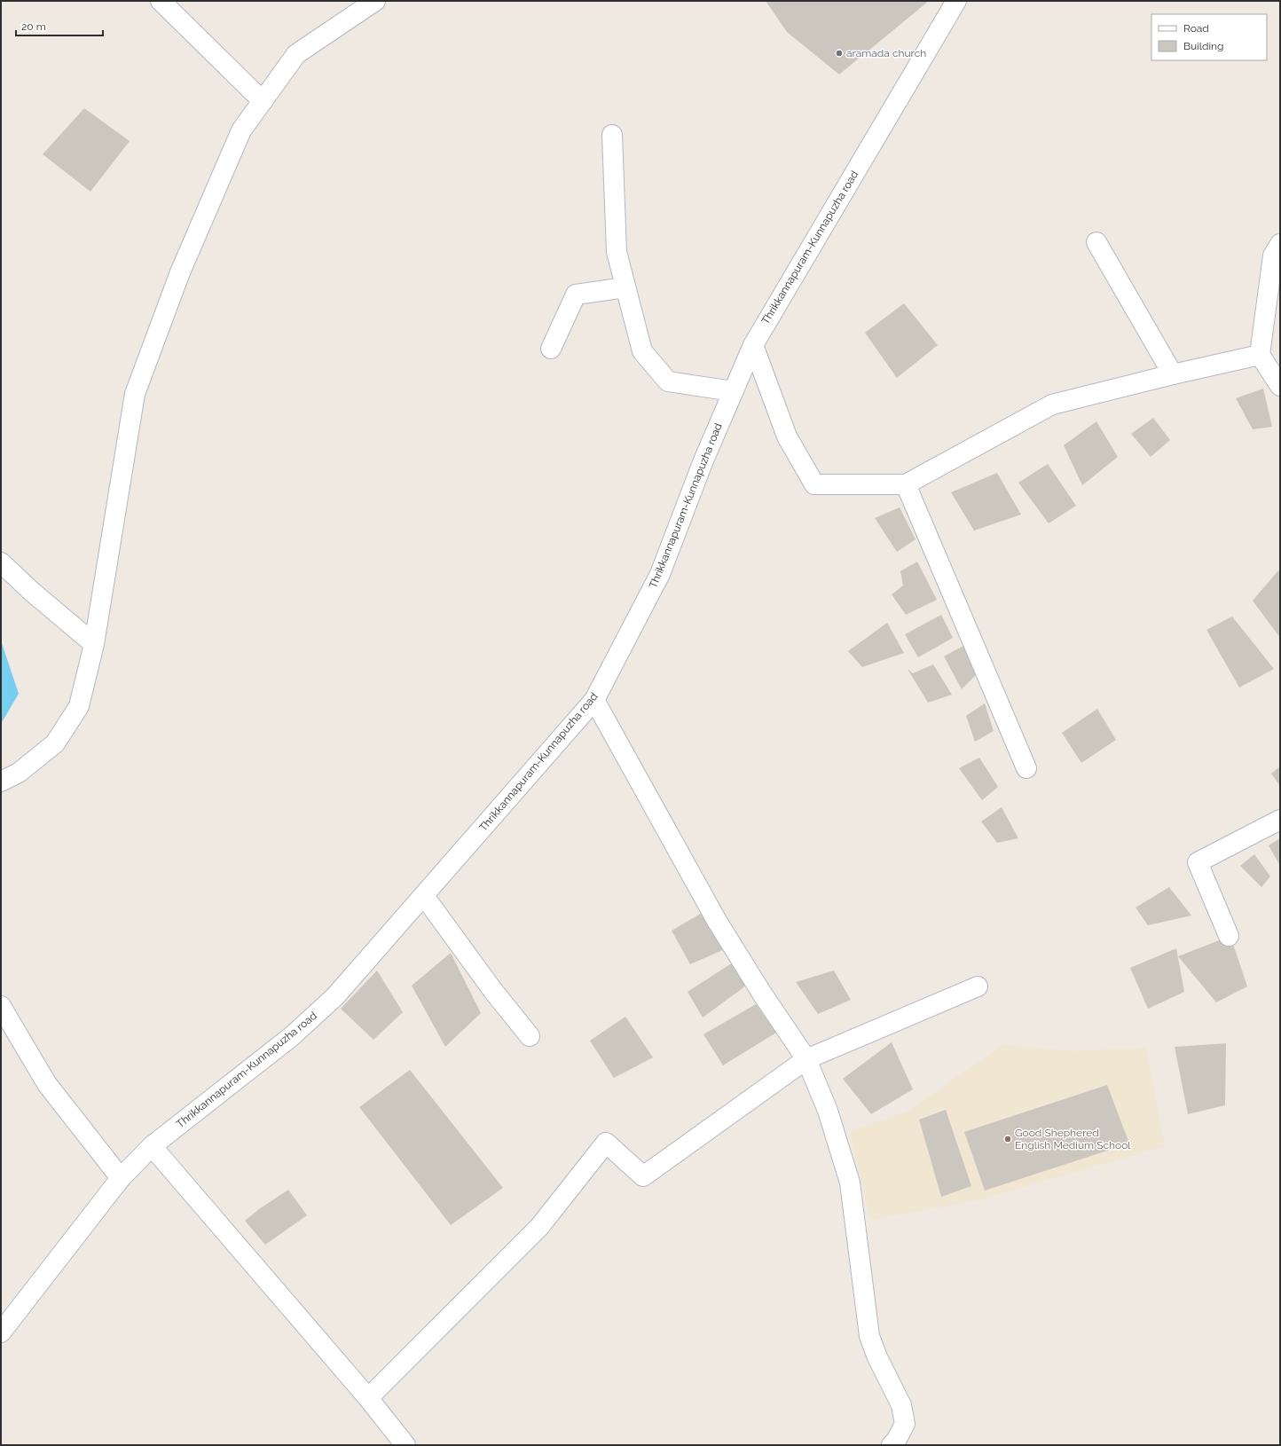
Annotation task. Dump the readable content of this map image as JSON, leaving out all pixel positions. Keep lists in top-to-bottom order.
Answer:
{
  "streets": {
    "street": ["Thrikkannapuram-Kunnapuzha road"]
  },
  "places": ["aramada church", "Good Shephered English Medium School"],
  "legend": ["Road", "Building"],
  "scale_bar": "20 m"
}
